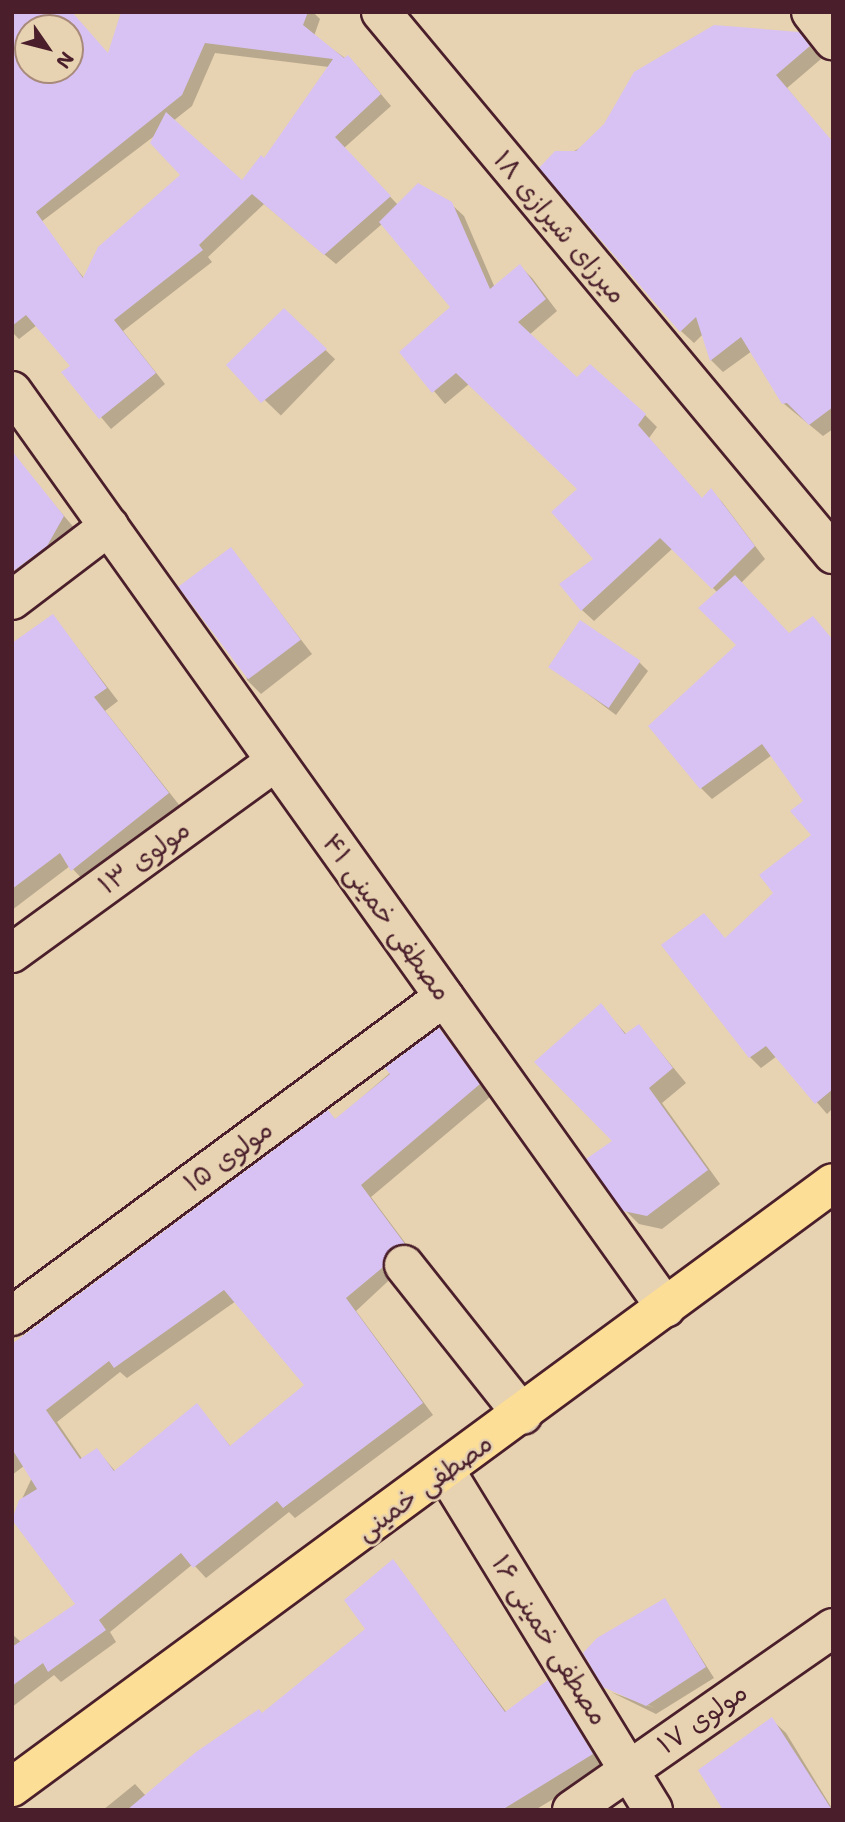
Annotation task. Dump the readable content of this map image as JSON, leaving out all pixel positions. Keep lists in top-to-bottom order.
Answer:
{
  "streets": {
    "main road": ["مصطفی خمینی"],
    "street": [
      "میرزای شیرازی ۱۸",
      "مولوی ۱۳",
      "مصطفی خمینی ۴۱",
      "مولوی ۱۵",
      "مصطفی خمینی ۱۶",
      "مولوی ۱۷"
    ]
  },
  "crossings": [
    ["مولوی ۱۳", "مصطفی خمینی ۴۱"],
    ["مصطفی خمینی ۴۱", "مولوی ۱۵"],
    ["مصطفی خمینی ۴۱", "مصطفی خمینی"],
    ["مصطفی خمینی", "مصطفی خمینی ۱۶"],
    ["مصطفی خمینی ۱۶", "مولوی ۱۷"]
  ],
  "north": "bottom right"
}
